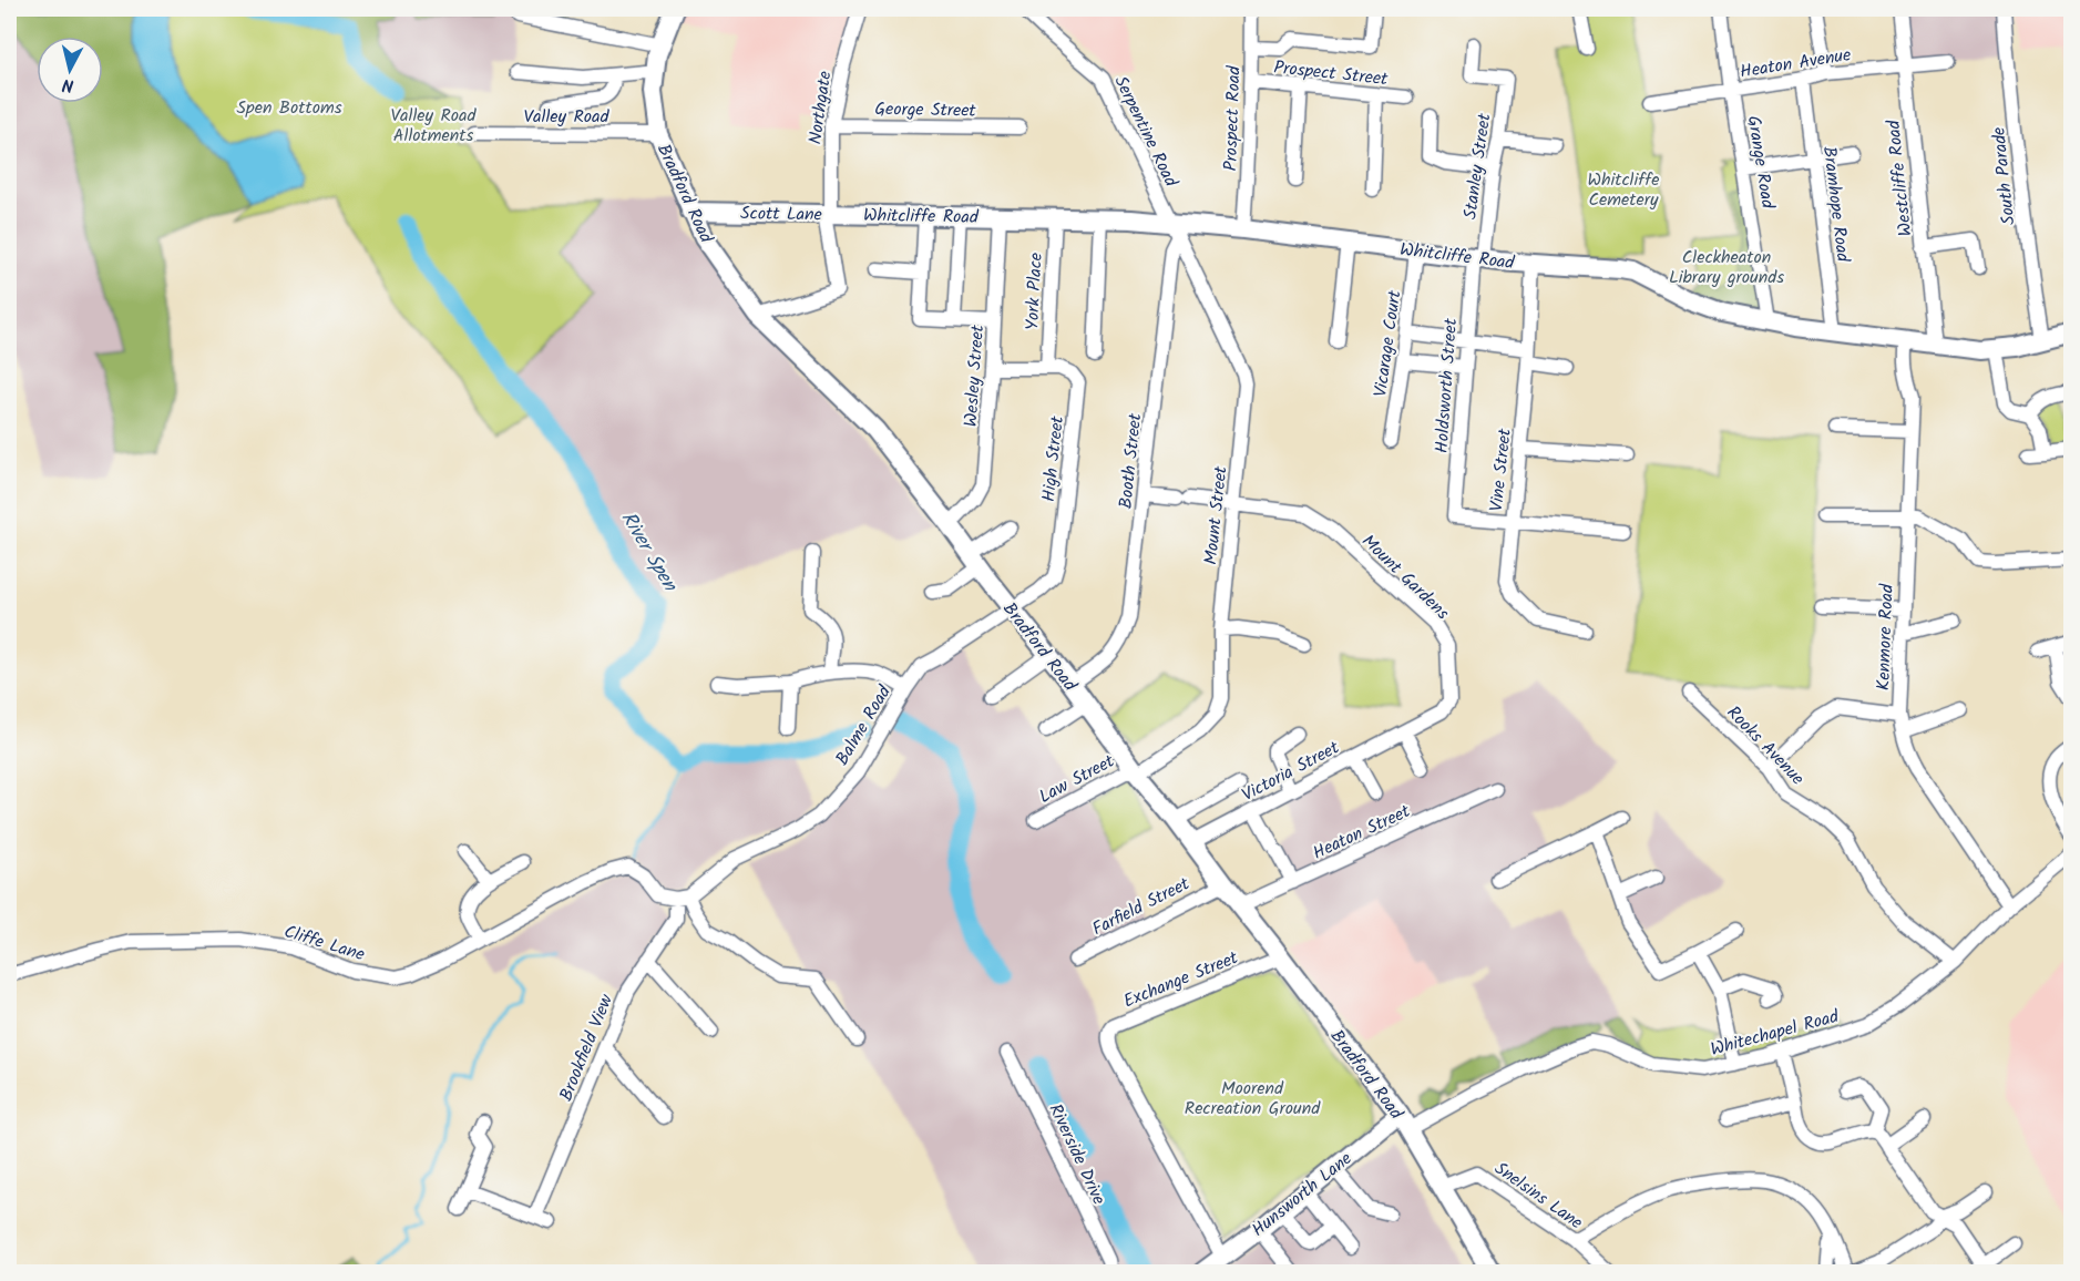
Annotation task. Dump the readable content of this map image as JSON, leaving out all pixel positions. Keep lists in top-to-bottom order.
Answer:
{
  "streets": {
    "main road": [
      "Bradford Road",
      "Scott Lane",
      "Whitcliffe Road",
      "Hunsworth Lane"
    ],
    "street": [
      "Heaton Avenue",
      "Prospect Street",
      "Northgate",
      "George Street",
      "Valley Road",
      "Prospect Road",
      "Serpentine Road",
      "Grange Road",
      "Stanley Street",
      "South Parade",
      "Westcliffe Road",
      "Bramhope Road",
      "York Place",
      "Vicarage Court",
      "Wesley Street",
      "Holdsworth Street",
      "High Street",
      "Booth Street",
      "Vine Street",
      "Mount Street",
      "Mount Gardens",
      "Kenmore Road",
      "Balme Road",
      "Rooks Avenue",
      "Victoria Street",
      "Law Street",
      "Heaton Street",
      "Farfield Street",
      "Cliffe Lane",
      "Exchange Street",
      "Whitechapel Road",
      "Brookfield View",
      "Riverside Drive",
      "Snelsins Lane"
    ]
  },
  "crossings": [
    ["Heaton Avenue", "Grange Road"],
    ["Heaton Avenue", "Westcliffe Road"],
    ["Heaton Avenue", "Bramhope Road"],
    ["Prospect Street", "Prospect Road"],
    ["Northgate", "George Street"],
    ["Northgate", "Bradford Road"],
    ["Northgate", "Scott Lane"],
    ["Northgate", "Whitcliffe Road"],
    ["Valley Road", "Bradford Road"],
    ["Prospect Road", "Whitcliffe Road"],
    ["Serpentine Road", "Whitcliffe Road"],
    ["Serpentine Road", "Booth Street"],
    ["Serpentine Road", "Mount Street"],
    ["Grange Road", "Whitcliffe Road"],
    ["Stanley Street", "Whitcliffe Road"],
    ["Stanley Street", "Holdsworth Street"],
    ["South Parade", "Whitcliffe Road"],
    ["Westcliffe Road", "Whitcliffe Road"],
    ["Bradford Road", "Scott Lane"],
    ["Bradford Road", "Wesley Street"],
    ["Bradford Road", "High Street"],
    ["Bradford Road", "Booth Street"],
    ["Bradford Road", "Mount Street"],
    ["Bradford Road", "Balme Road"],
    ["Bradford Road", "Victoria Street"],
    ["Bradford Road", "Law Street"],
    ["Bradford Road", "Heaton Street"],
    ["Bradford Road", "Farfield Street"],
    ["Bradford Road", "Exchange Street"],
    ["Bradford Road", "Whitechapel Road"],
    ["Bradford Road", "Hunsworth Lane"],
    ["Bradford Road", "Snelsins Lane"],
    ["Bramhope Road", "Whitcliffe Road"],
    ["Scott Lane", "Whitcliffe Road"],
    ["Whitcliffe Road", "York Place"],
    ["Whitcliffe Road", "Vicarage Court"],
    ["Whitcliffe Road", "Wesley Street"],
    ["Whitcliffe Road", "Holdsworth Street"],
    ["Whitcliffe Road", "Booth Street"],
    ["Whitcliffe Road", "Vine Street"],
    ["Whitcliffe Road", "Mount Street"],
    ["Whitcliffe Road", "Kenmore Road"],
    ["York Place", "High Street"],
    ["Wesley Street", "High Street"],
    ["Holdsworth Street", "Vine Street"],
    ["High Street", "Balme Road"],
    ["Booth Street", "Mount Street"],
    ["Mount Street", "Mount Gardens"],
    ["Mount Street", "Law Street"],
    ["Mount Gardens", "Victoria Street"],
    ["Kenmore Road", "Whitechapel Road"],
    ["Balme Road", "Cliffe Lane"],
    ["Balme Road", "Brookfield View"],
    ["Rooks Avenue", "Whitechapel Road"],
    ["Cliffe Lane", "Brookfield View"],
    ["Exchange Street", "Hunsworth Lane"],
    ["Whitechapel Road", "Hunsworth Lane"]
  ],
  "water": ["River Spen"],
  "parks": [
    "Spen Bottoms",
    "Valley Road Allotments",
    "Whitcliffe Cemetery",
    "Cleckheaton Library grounds",
    "Moorend Recreation Ground"
  ],
  "north": "bottom"
}
